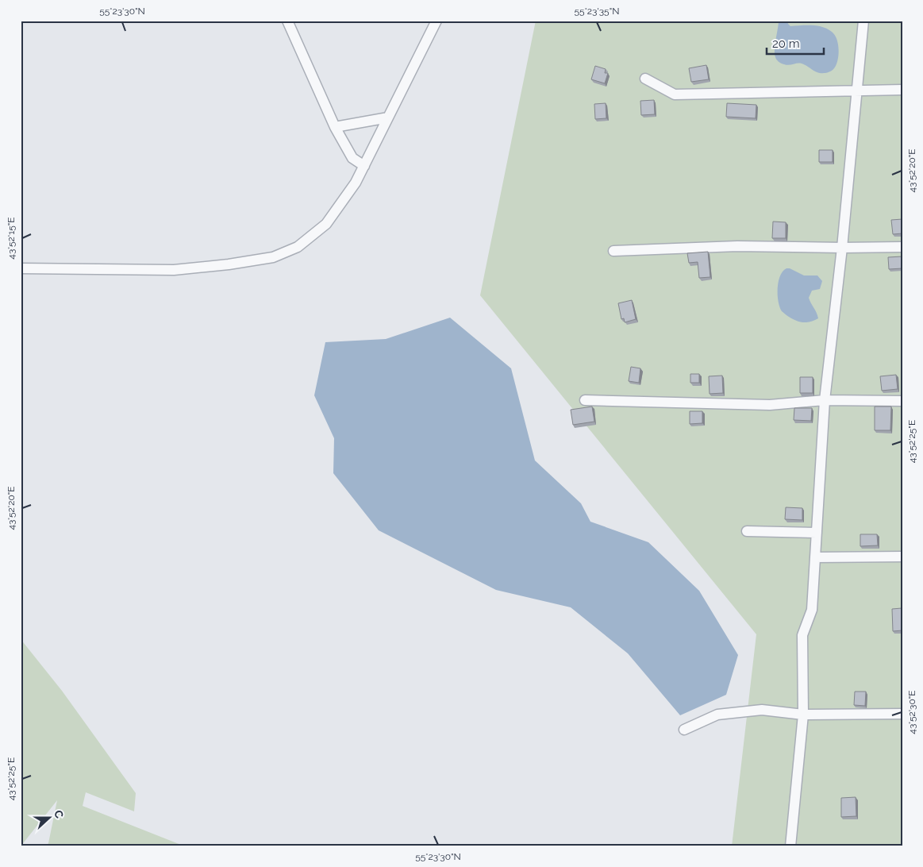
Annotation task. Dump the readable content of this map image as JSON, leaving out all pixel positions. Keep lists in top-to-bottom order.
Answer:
{
  "scale_bar": "20 m",
  "north": "right",
  "coordinates": [
    "55°23'30\"N",
    "55°23'35\"N",
    "43°52'20\"E",
    "43°52'15\"E",
    "43°52'25\"E",
    "43°52'30\"E"
  ]
}
